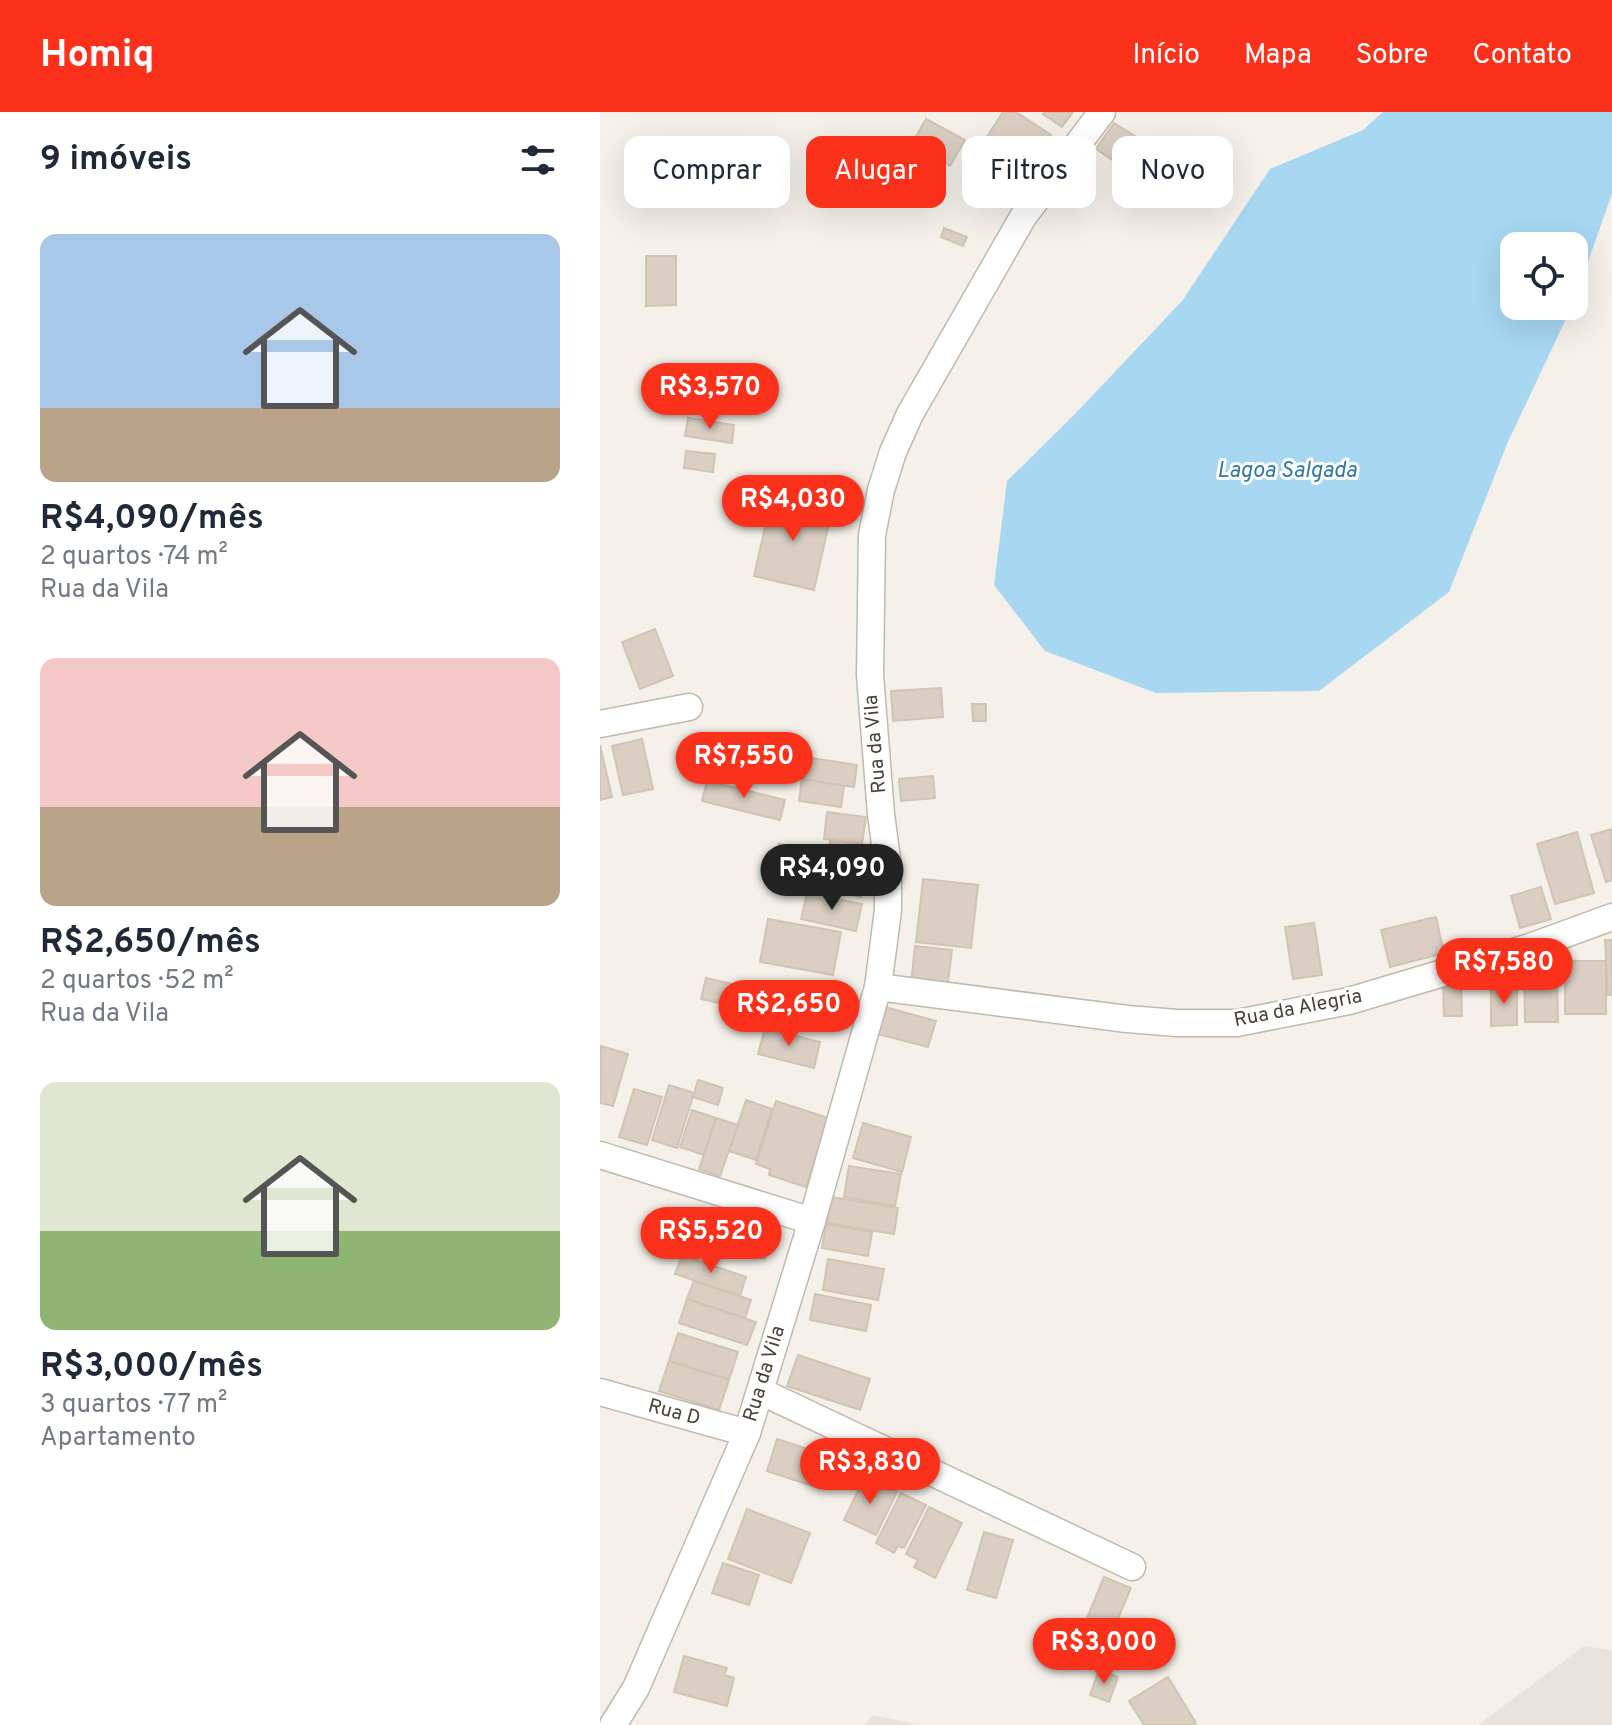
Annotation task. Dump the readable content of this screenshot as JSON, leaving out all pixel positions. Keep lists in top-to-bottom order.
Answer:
{
  "streets": {
    "street": ["Rua da Vila", "Rua da Alegria", "Rua D"]
  },
  "crossings": [
    ["Rua da Vila", "Rua da Alegria"],
    ["Rua da Vila", "Rua D"]
  ],
  "water": ["Lagoa Salgada"],
  "page": {
    "header": "Homiq",
    "nav": [
      "Início",
      "Mapa",
      "Sobre",
      "Contato"
    ],
    "heading": "9 imóveis",
    "chip": [
      "Comprar",
      "Alugar",
      "Filtros",
      "Novo"
    ],
    "list": [
      {
        "name": "R$4,090/mês",
        "note": "2 quartos · 74 m² · Rua da Vila"
      },
      {
        "name": "R$2,650/mês",
        "note": "2 quartos · 52 m² · Rua da Vila"
      },
      {
        "name": "R$3,000/mês",
        "note": "3 quartos · 77 m² · Apartamento"
      }
    ],
    "price": [
      "R$3,570",
      "R$4,030",
      "R$7,550",
      "R$4,090",
      "R$7,580",
      "R$2,650",
      "R$5,520",
      "R$3,830",
      "R$3,000"
    ]
  }
}
